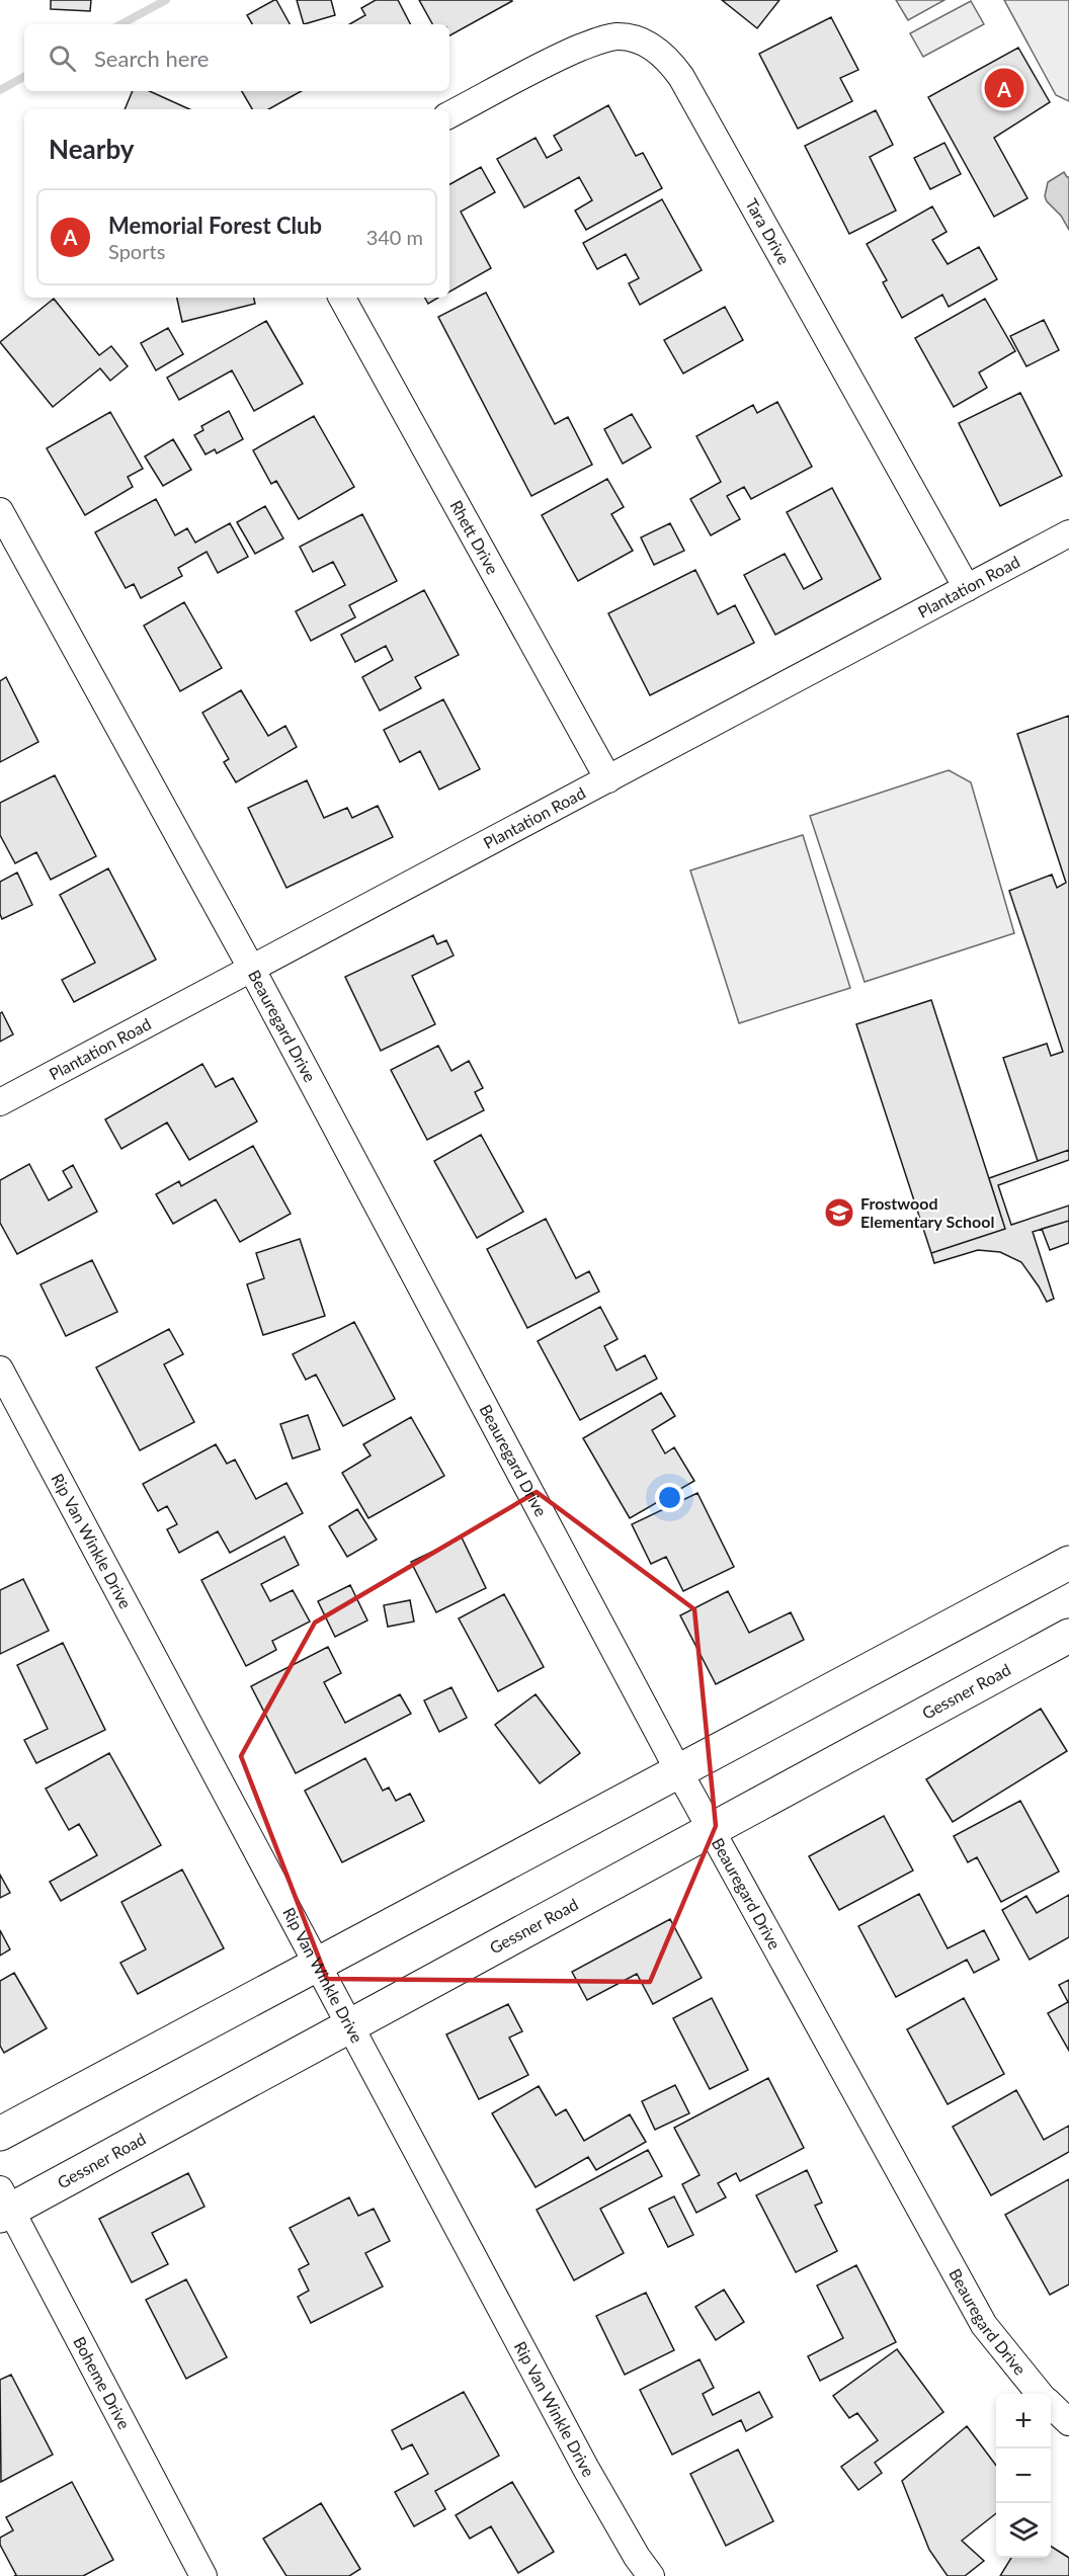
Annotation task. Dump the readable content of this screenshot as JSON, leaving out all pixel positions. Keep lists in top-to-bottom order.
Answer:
{
  "streets": {
    "main road": ["Gessner Road"],
    "street": [
      "Tara Drive",
      "Rhett Drive",
      "Plantation Road",
      "Beauregard Drive",
      "Rip Van Winkle Drive",
      "Boheme Drive"
    ]
  },
  "crossings": [
    ["Tara Drive", "Plantation Road"],
    ["Rhett Drive", "Plantation Road"],
    ["Plantation Road", "Beauregard Drive"],
    ["Beauregard Drive", "Gessner Road"],
    ["Rip Van Winkle Drive", "Gessner Road"],
    ["Gessner Road", "Boheme Drive"]
  ],
  "places": {
    "school or university": ["Frostwood Elementary School"]
  },
  "page": {
    "search": "Search here",
    "pins": "A",
    "heading": "Nearby",
    "list": [
      {
        "mark": "A",
        "name": "Memorial Forest Club",
        "note": "Sports",
        "value": "340 m"
      }
    ],
    "map_buttons": ["+", "−"]
  }
}
